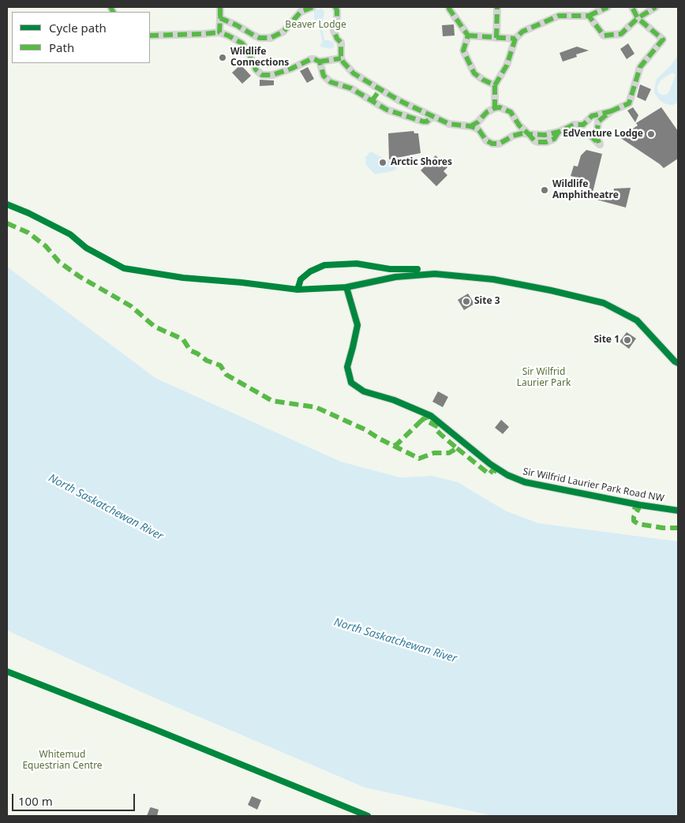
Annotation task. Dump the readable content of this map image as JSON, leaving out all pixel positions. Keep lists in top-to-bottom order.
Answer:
{
  "streets": {
    "street": ["Sir Wilfrid Laurier Park Road NW"]
  },
  "water": ["North Saskatchewan River"],
  "parks": ["Beaver Lodge", "Sir Wilfrid Laurier Park", "Whitemud Equestrian Centre"],
  "places": [
    "Wildlife Connections",
    "EdVenture Lodge",
    "Arctic Shores",
    "Wildlife Amphitheatre",
    "Site 3",
    "Site 1"
  ],
  "legend": ["Cycle path", "Path"],
  "scale_bar": "100 m"
}
